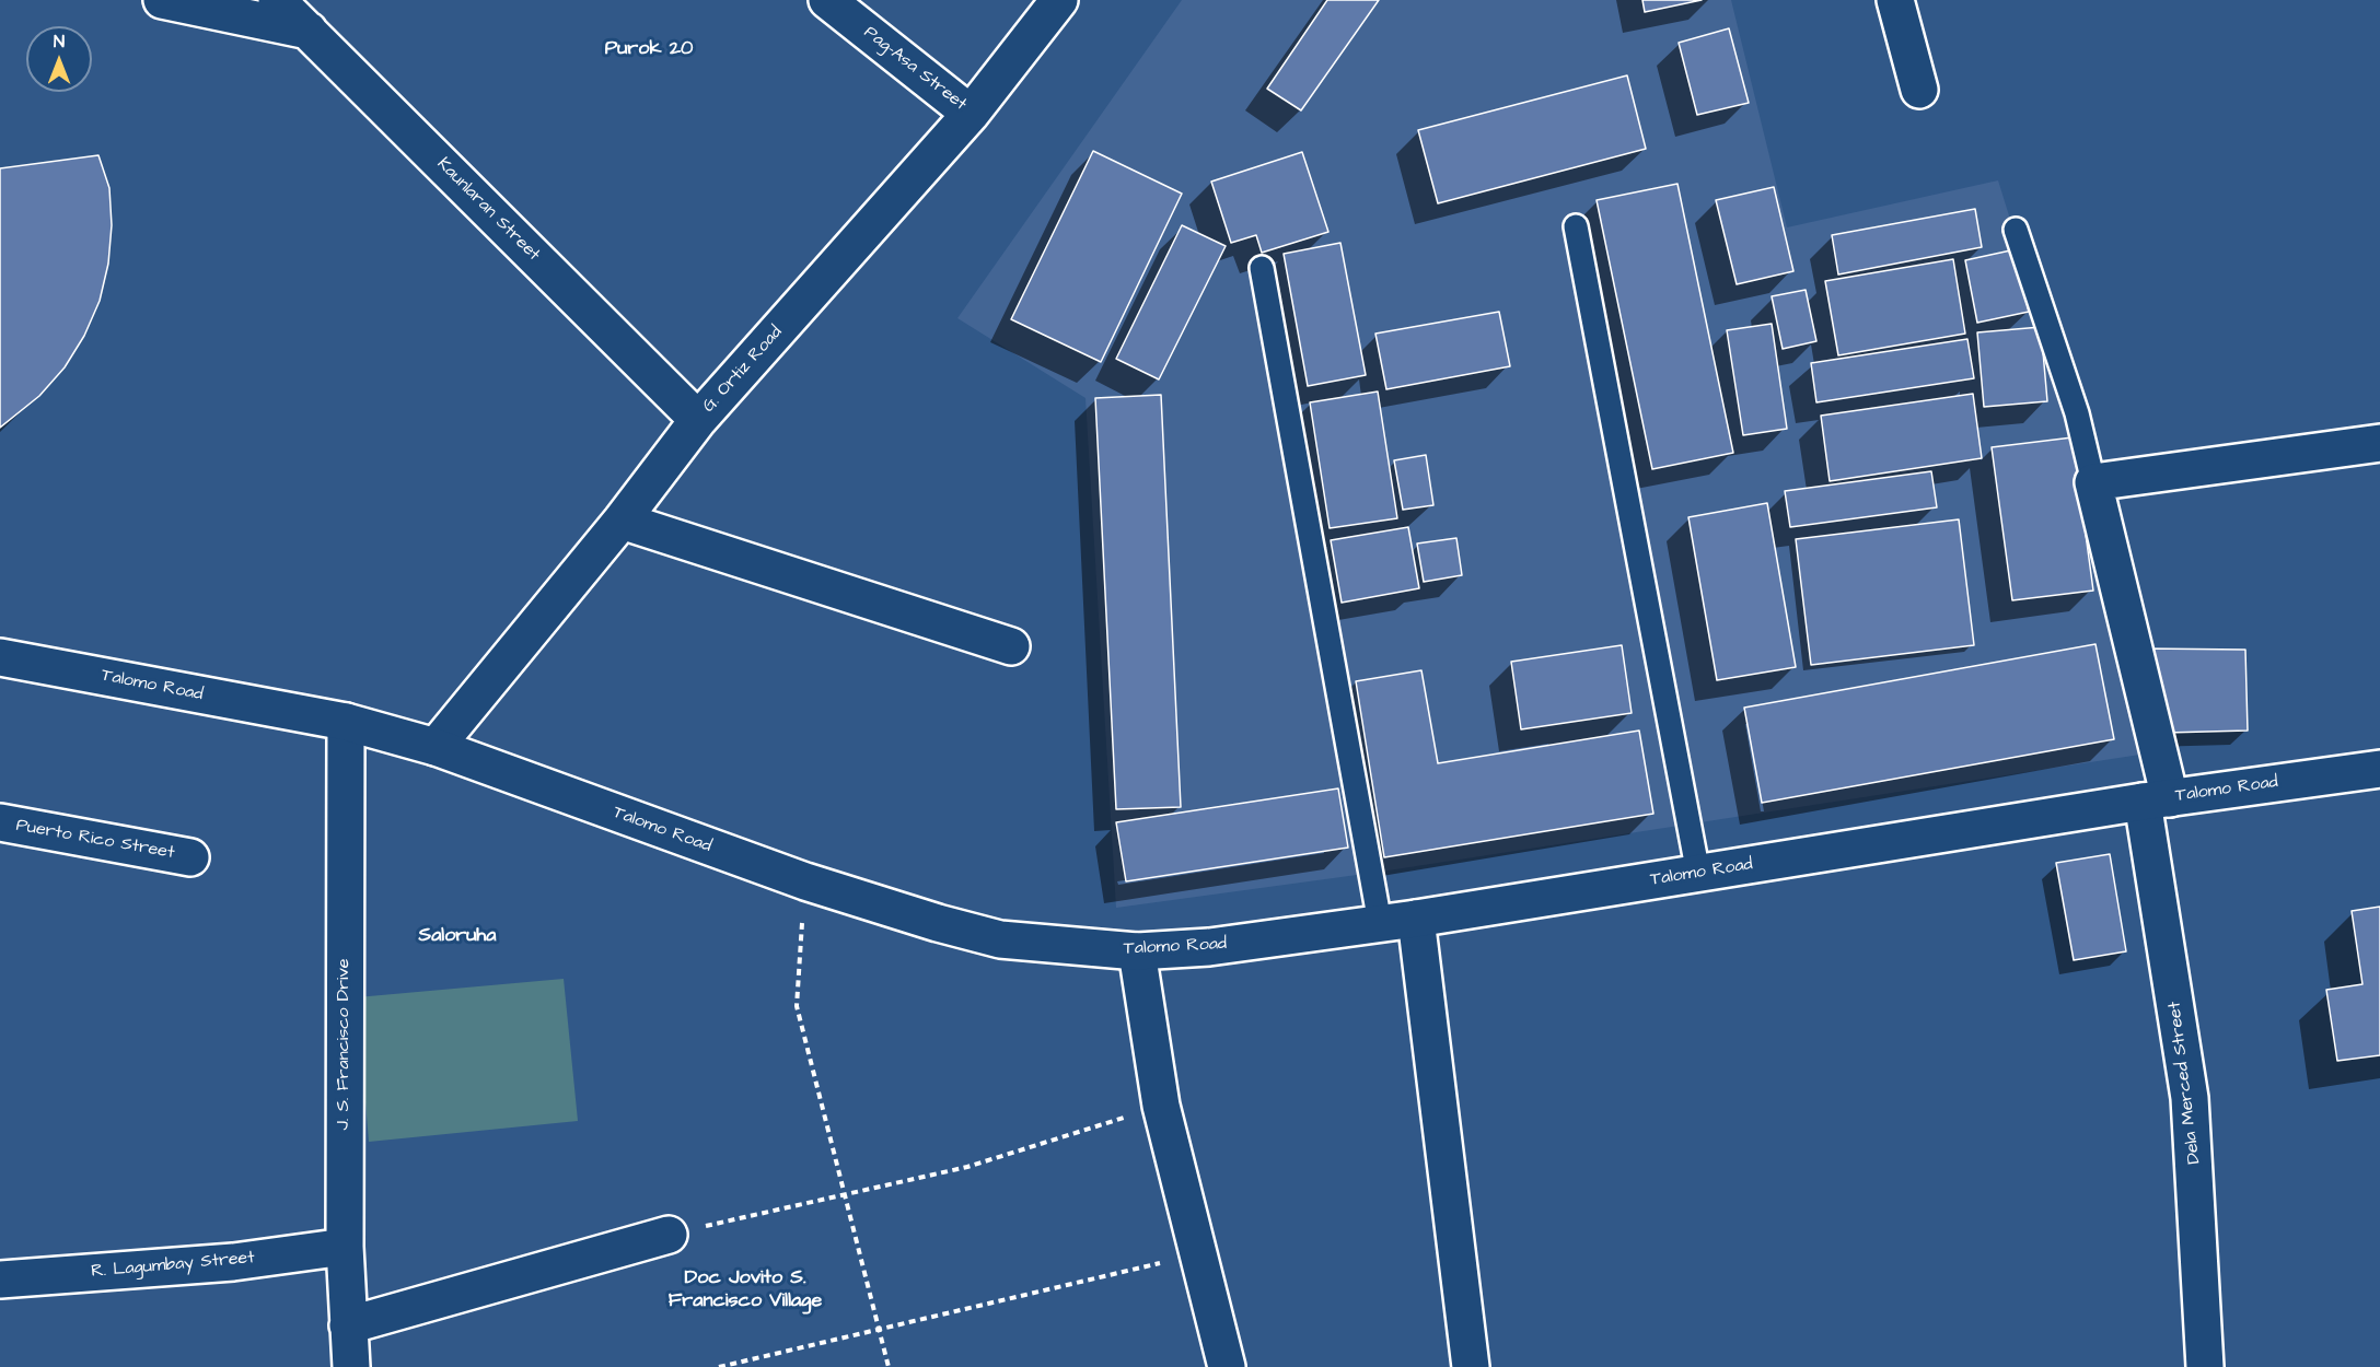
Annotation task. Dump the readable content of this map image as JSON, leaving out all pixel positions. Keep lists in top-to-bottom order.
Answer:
{
  "streets": {
    "street": [
      "Pag-Asa Street",
      "Kaunlaran Street",
      "G. Ortiz Road",
      "Talomo Road",
      "Puerto Rico Street",
      "J. S. Francisco Drive",
      "Dela Merced Street",
      "R. Lagumbay Street"
    ]
  },
  "crossings": [
    ["Pag-Asa Street", "G. Ortiz Road"],
    ["Kaunlaran Street", "G. Ortiz Road"],
    ["G. Ortiz Road", "Talomo Road"],
    ["Talomo Road", "J. S. Francisco Drive"],
    ["Talomo Road", "Dela Merced Street"],
    ["J. S. Francisco Drive", "R. Lagumbay Street"]
  ],
  "districts": ["Purok 20", "Saloruha", "Doc Jovito S. Francisco Village"],
  "north": "top"
}
